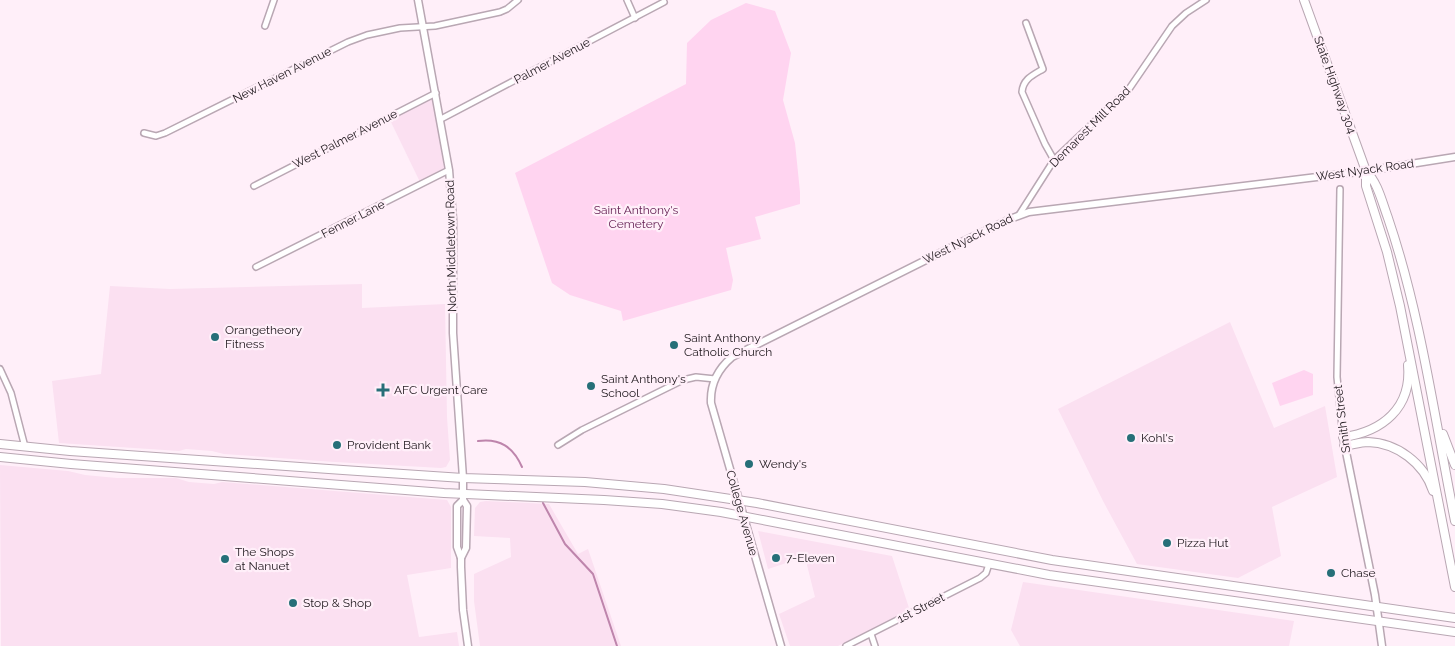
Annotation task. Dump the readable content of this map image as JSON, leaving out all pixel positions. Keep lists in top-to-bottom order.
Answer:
{
  "streets": {
    "main road": ["State Highway 304"],
    "street": [
      "Palmer Avenue",
      "New Haven Avenue",
      "Demarest Mill Road",
      "West Palmer Avenue",
      "West Nyack Road",
      "Fenner Lane",
      "North Middletown Road",
      "Smith Street",
      "College Avenue",
      "1st Street"
    ]
  },
  "crossings": [
    ["Palmer Avenue", "North Middletown Road"],
    ["New Haven Avenue", "North Middletown Road"],
    ["State Highway 304", "West Nyack Road"],
    ["Demarest Mill Road", "West Nyack Road"],
    ["West Palmer Avenue", "North Middletown Road"],
    ["West Nyack Road", "College Avenue"],
    ["Fenner Lane", "North Middletown Road"]
  ],
  "parks": ["Saint Anthony's Cemetery"],
  "places": {
    "other": [
      "Orangetheory Fitness",
      "Saint Anthony Catholic Church",
      "Saint Anthony's School",
      "Kohl's",
      "Provident Bank",
      "Wendy's",
      "Pizza Hut",
      "7-Eleven",
      "The Shops at Nanuet",
      "Chase",
      "Stop & Shop"
    ],
    "health": ["AFC Urgent Care"]
  }
}
